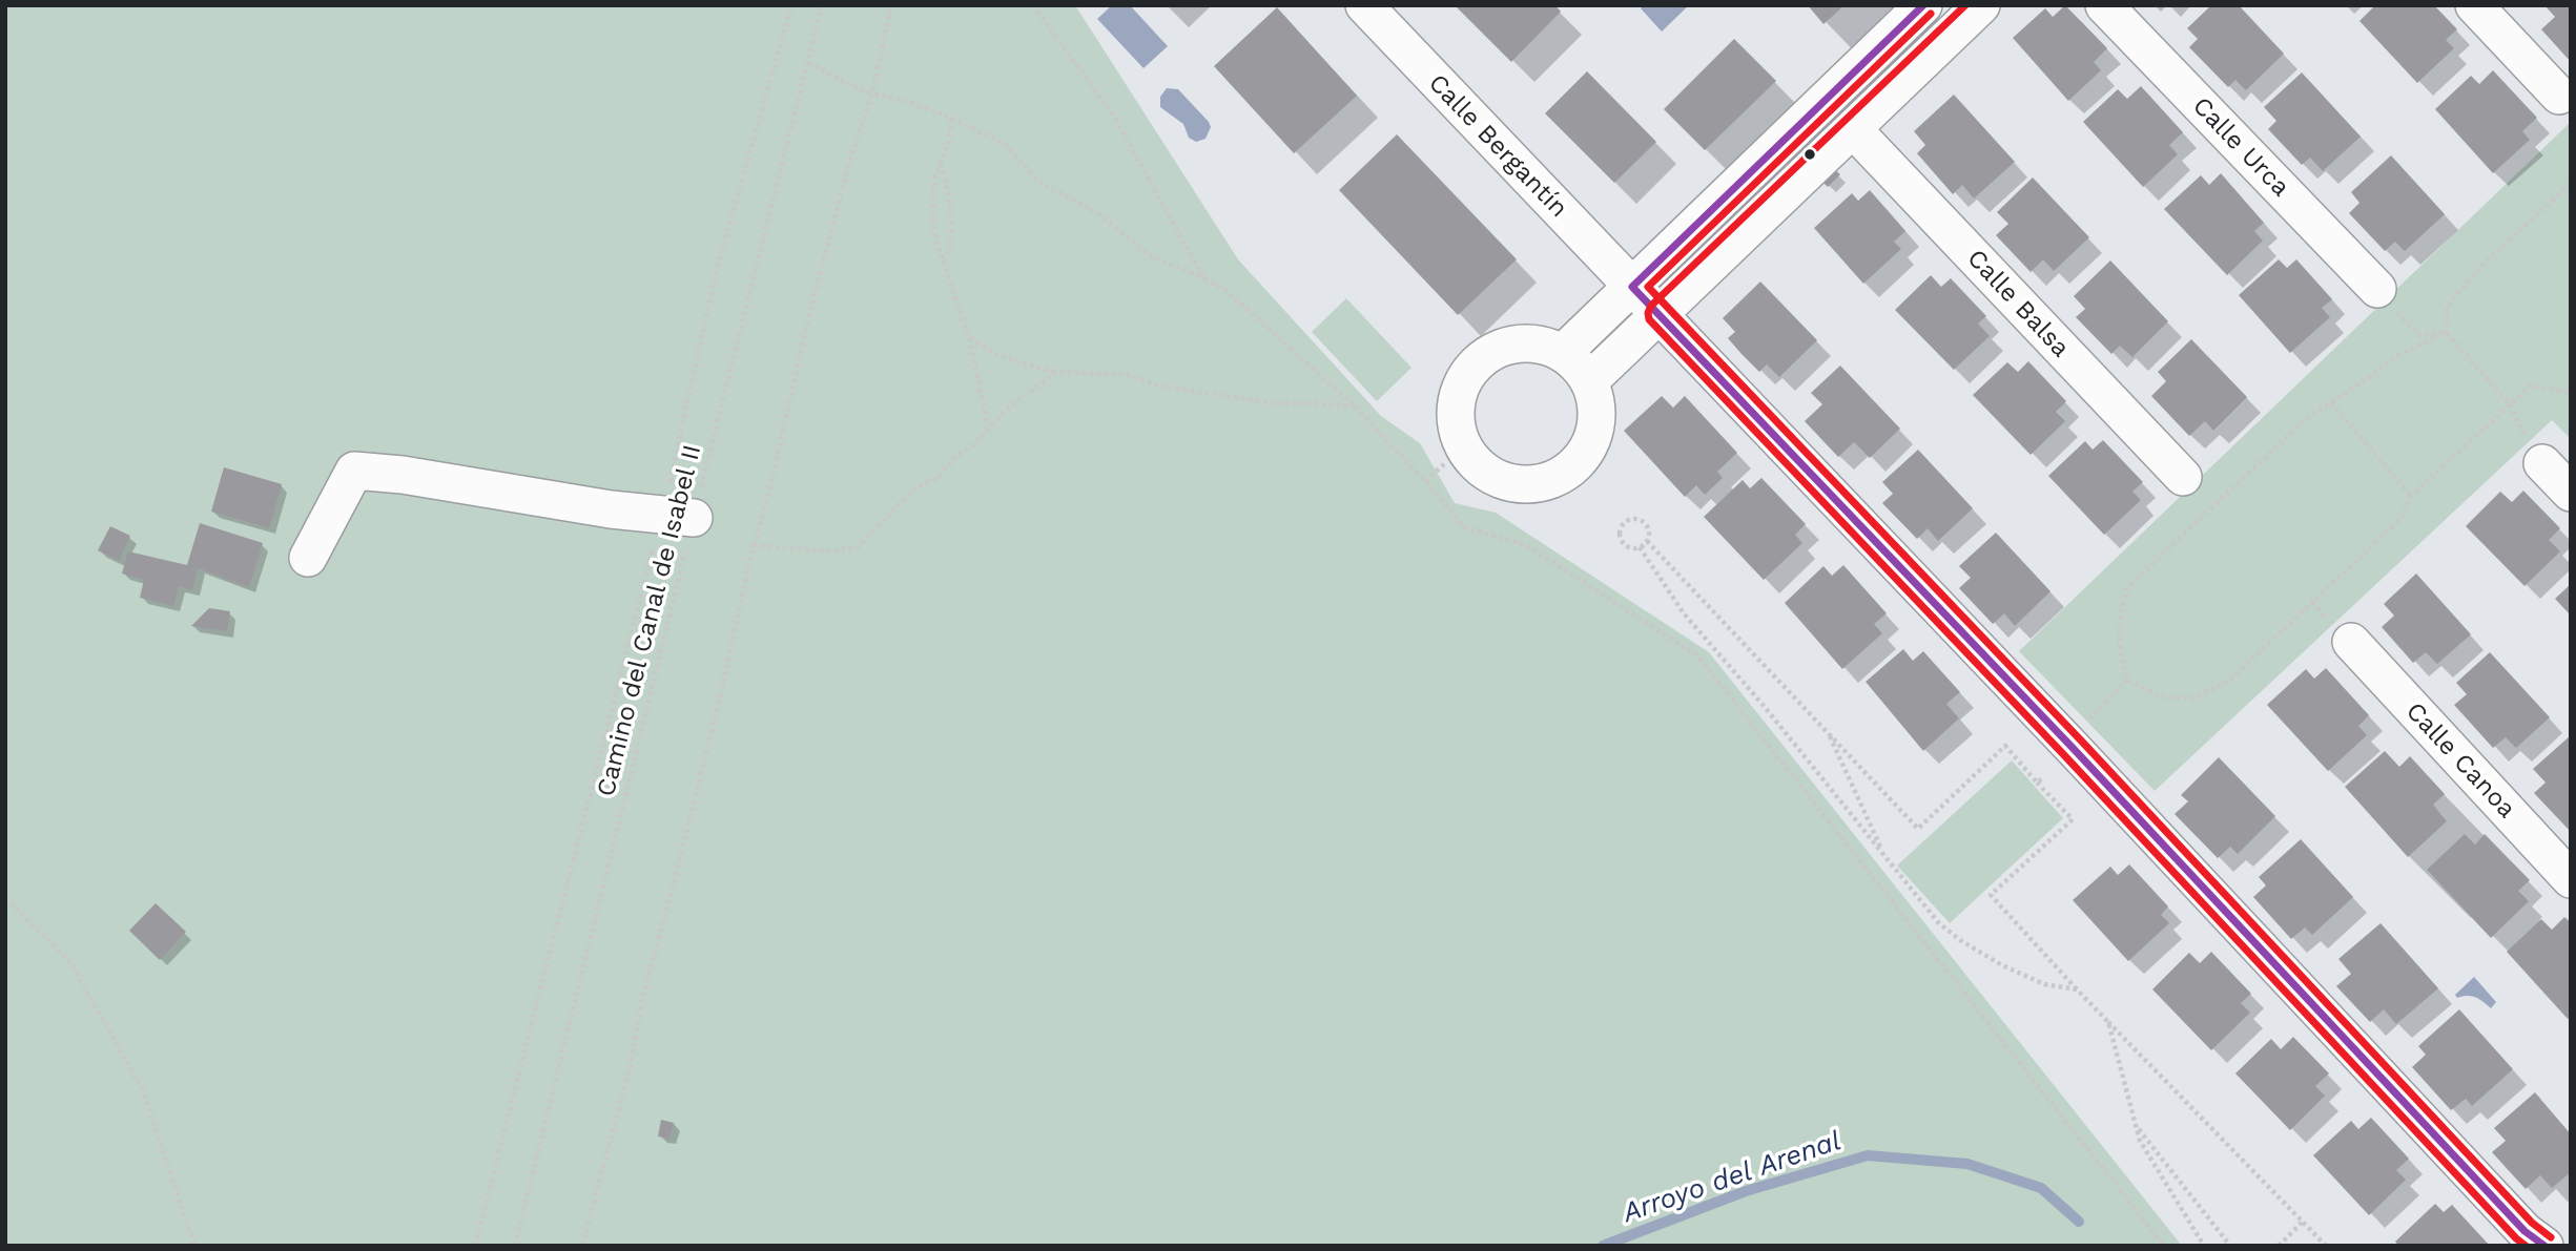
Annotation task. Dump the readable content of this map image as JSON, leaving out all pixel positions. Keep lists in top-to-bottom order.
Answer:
{
  "streets": {
    "street": [
      "Calle Bergantín",
      "Calle Urca",
      "Calle Balsa",
      "Calle Canoa"
    ],
    "path": ["Camino del Canal de Isabel II"]
  },
  "water": ["Arroyo del Arenal"]
}
